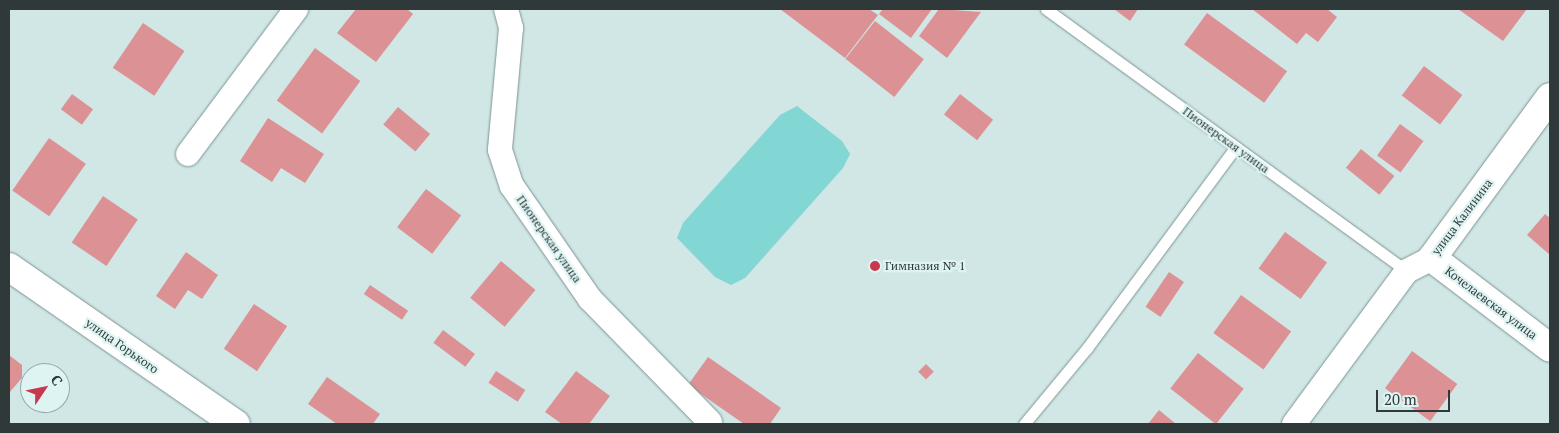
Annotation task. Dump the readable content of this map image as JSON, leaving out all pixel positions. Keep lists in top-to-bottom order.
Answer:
{
  "streets": {
    "street": [
      "Пионерская улица",
      "улица Калинина",
      "Кочелаевская улица",
      "улица Горького"
    ]
  },
  "crossings": [
    ["Пионерская улица", "улица Калинина"],
    ["улица Калинина", "Кочелаевская улица"]
  ],
  "places": ["Гимназия № 1"],
  "scale_bar": "20 m",
  "north": "top right"
}
